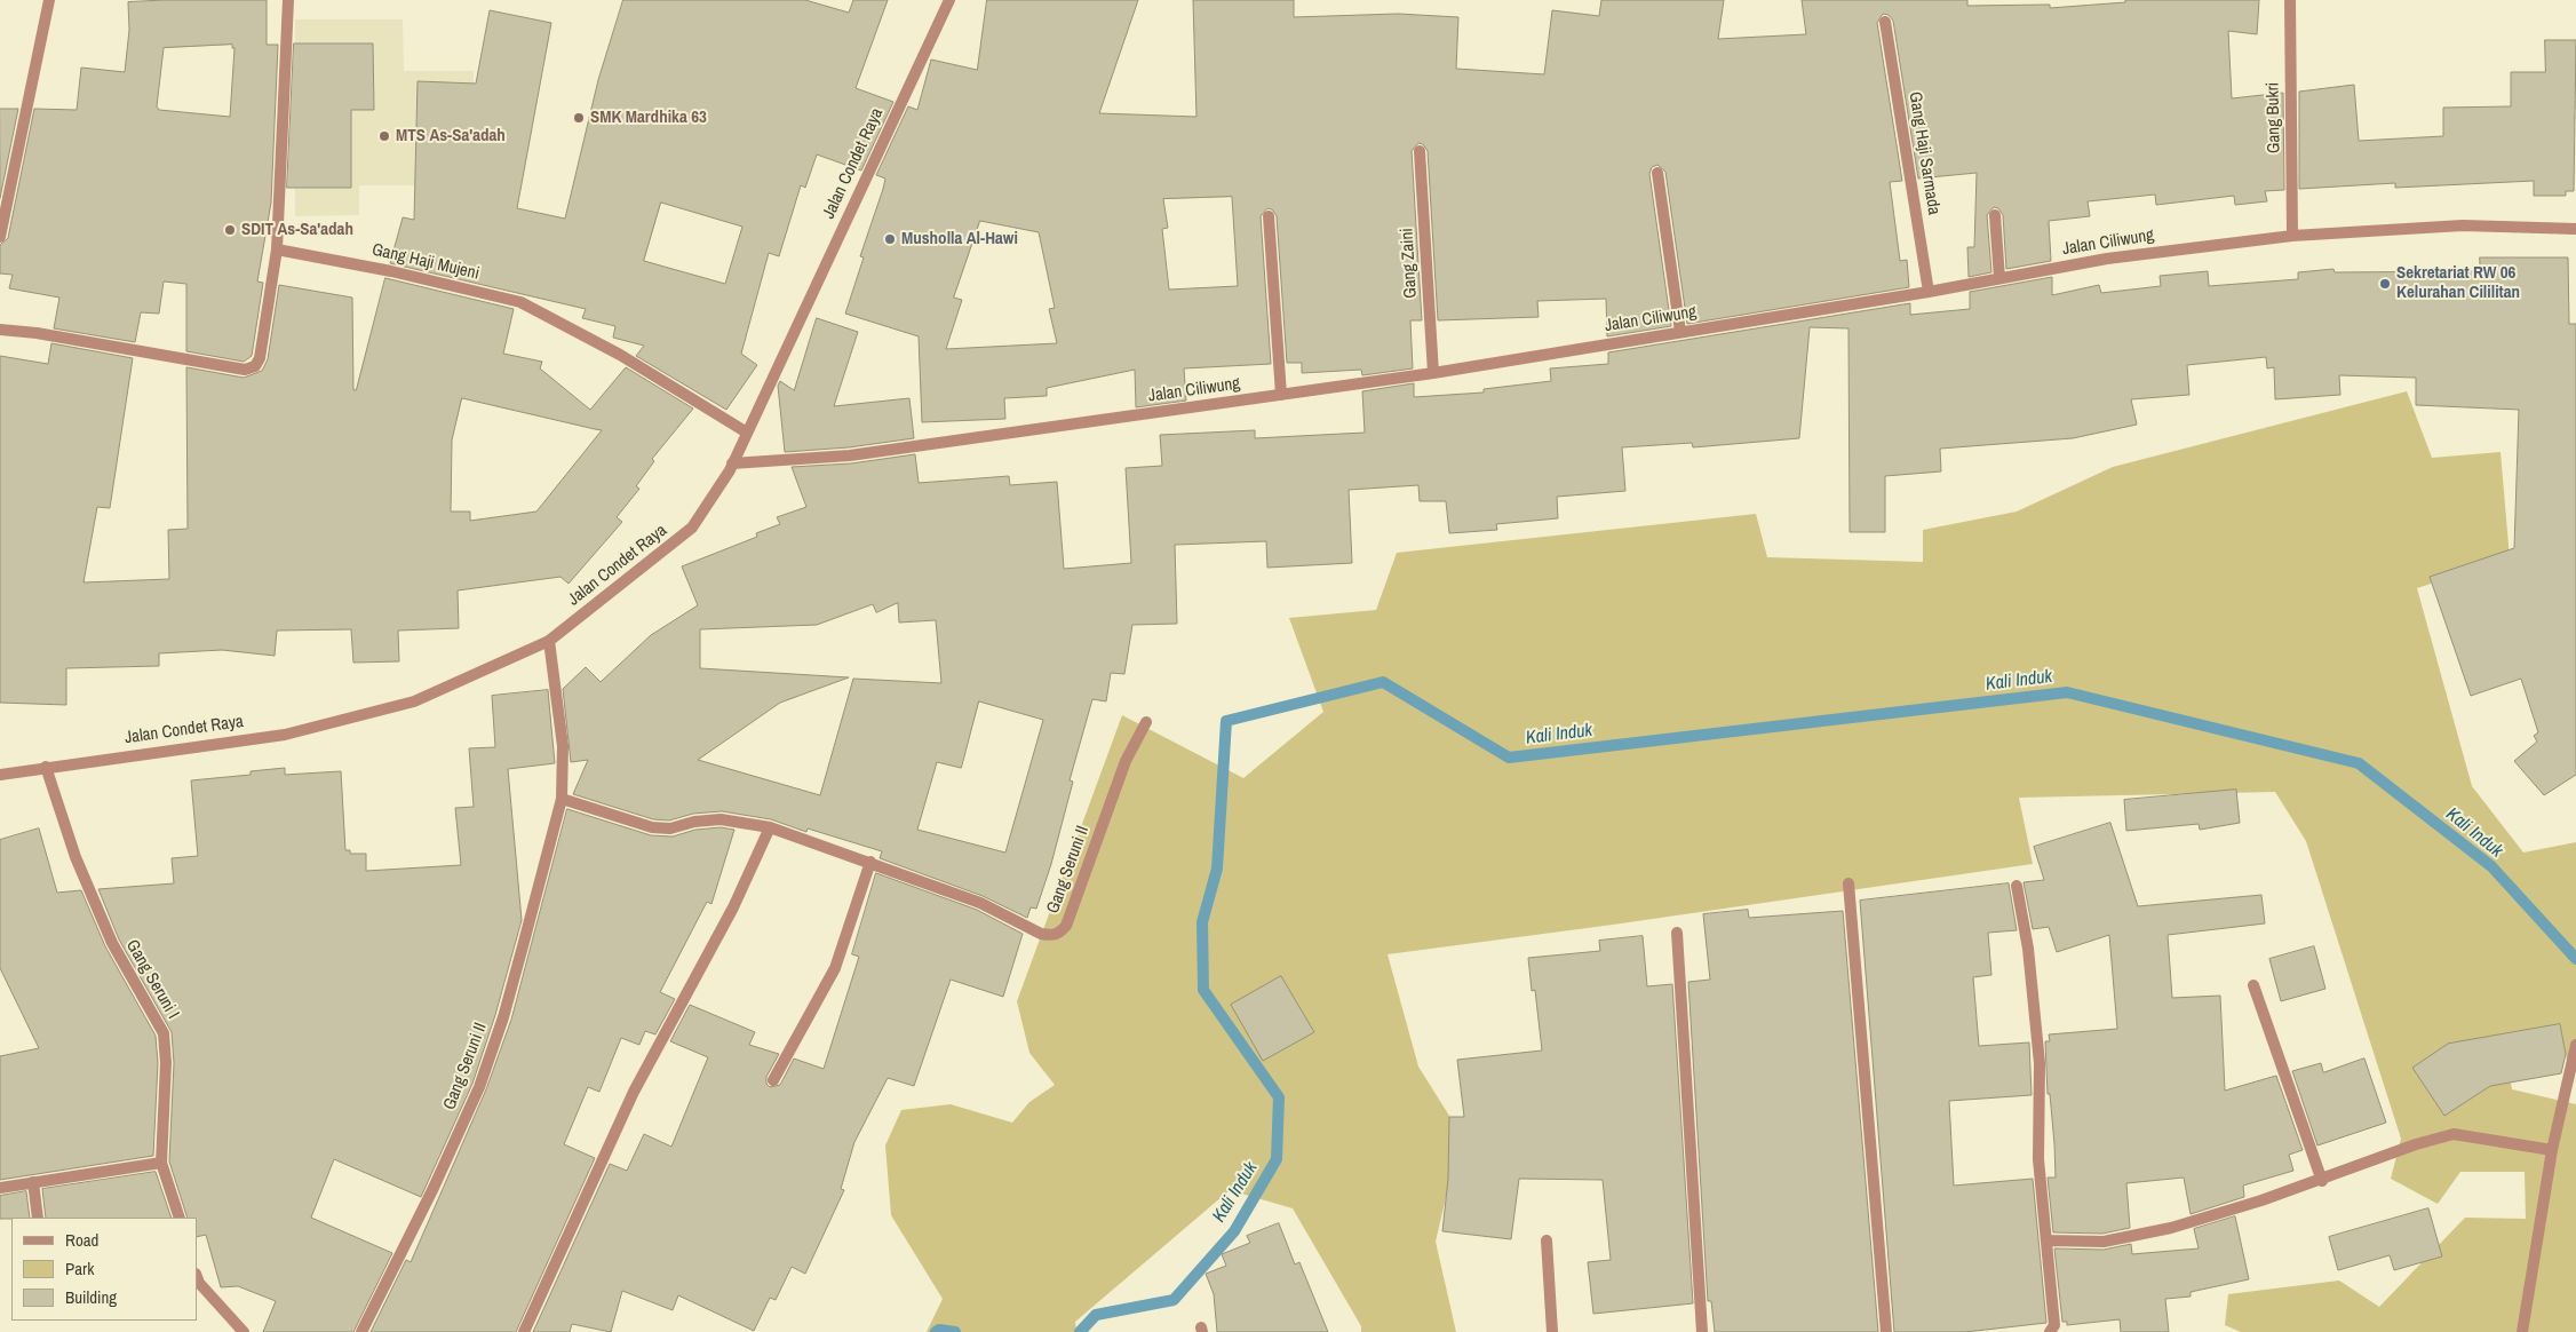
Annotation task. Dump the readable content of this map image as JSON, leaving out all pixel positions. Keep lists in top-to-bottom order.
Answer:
{
  "streets": {
    "street": [
      "Gang Bukri",
      "Gang Haji Sarmada",
      "Jalan Condet Raya",
      "Jalan Ciliwung",
      "Gang Haji Mujeni",
      "Gang Zaini",
      "Gang Seruni II",
      "Gang Seruni I"
    ]
  },
  "crossings": [
    ["Gang Bukri", "Jalan Ciliwung"],
    ["Gang Haji Sarmada", "Jalan Ciliwung"],
    ["Jalan Condet Raya", "Jalan Ciliwung"],
    ["Jalan Condet Raya", "Gang Haji Mujeni"],
    ["Jalan Condet Raya", "Gang Seruni II"],
    ["Jalan Condet Raya", "Gang Seruni I"],
    ["Jalan Ciliwung", "Gang Zaini"]
  ],
  "water": ["Kali Induk"],
  "places": [
    "SMK Mardhika 63",
    "MTS As-Sa'adah",
    "SDIT As-Sa'adah",
    "Musholla Al-Hawi",
    "Sekretariat RW 06 Kelurahan Cililitan"
  ],
  "legend": ["Road", "Park", "Building"]
}
